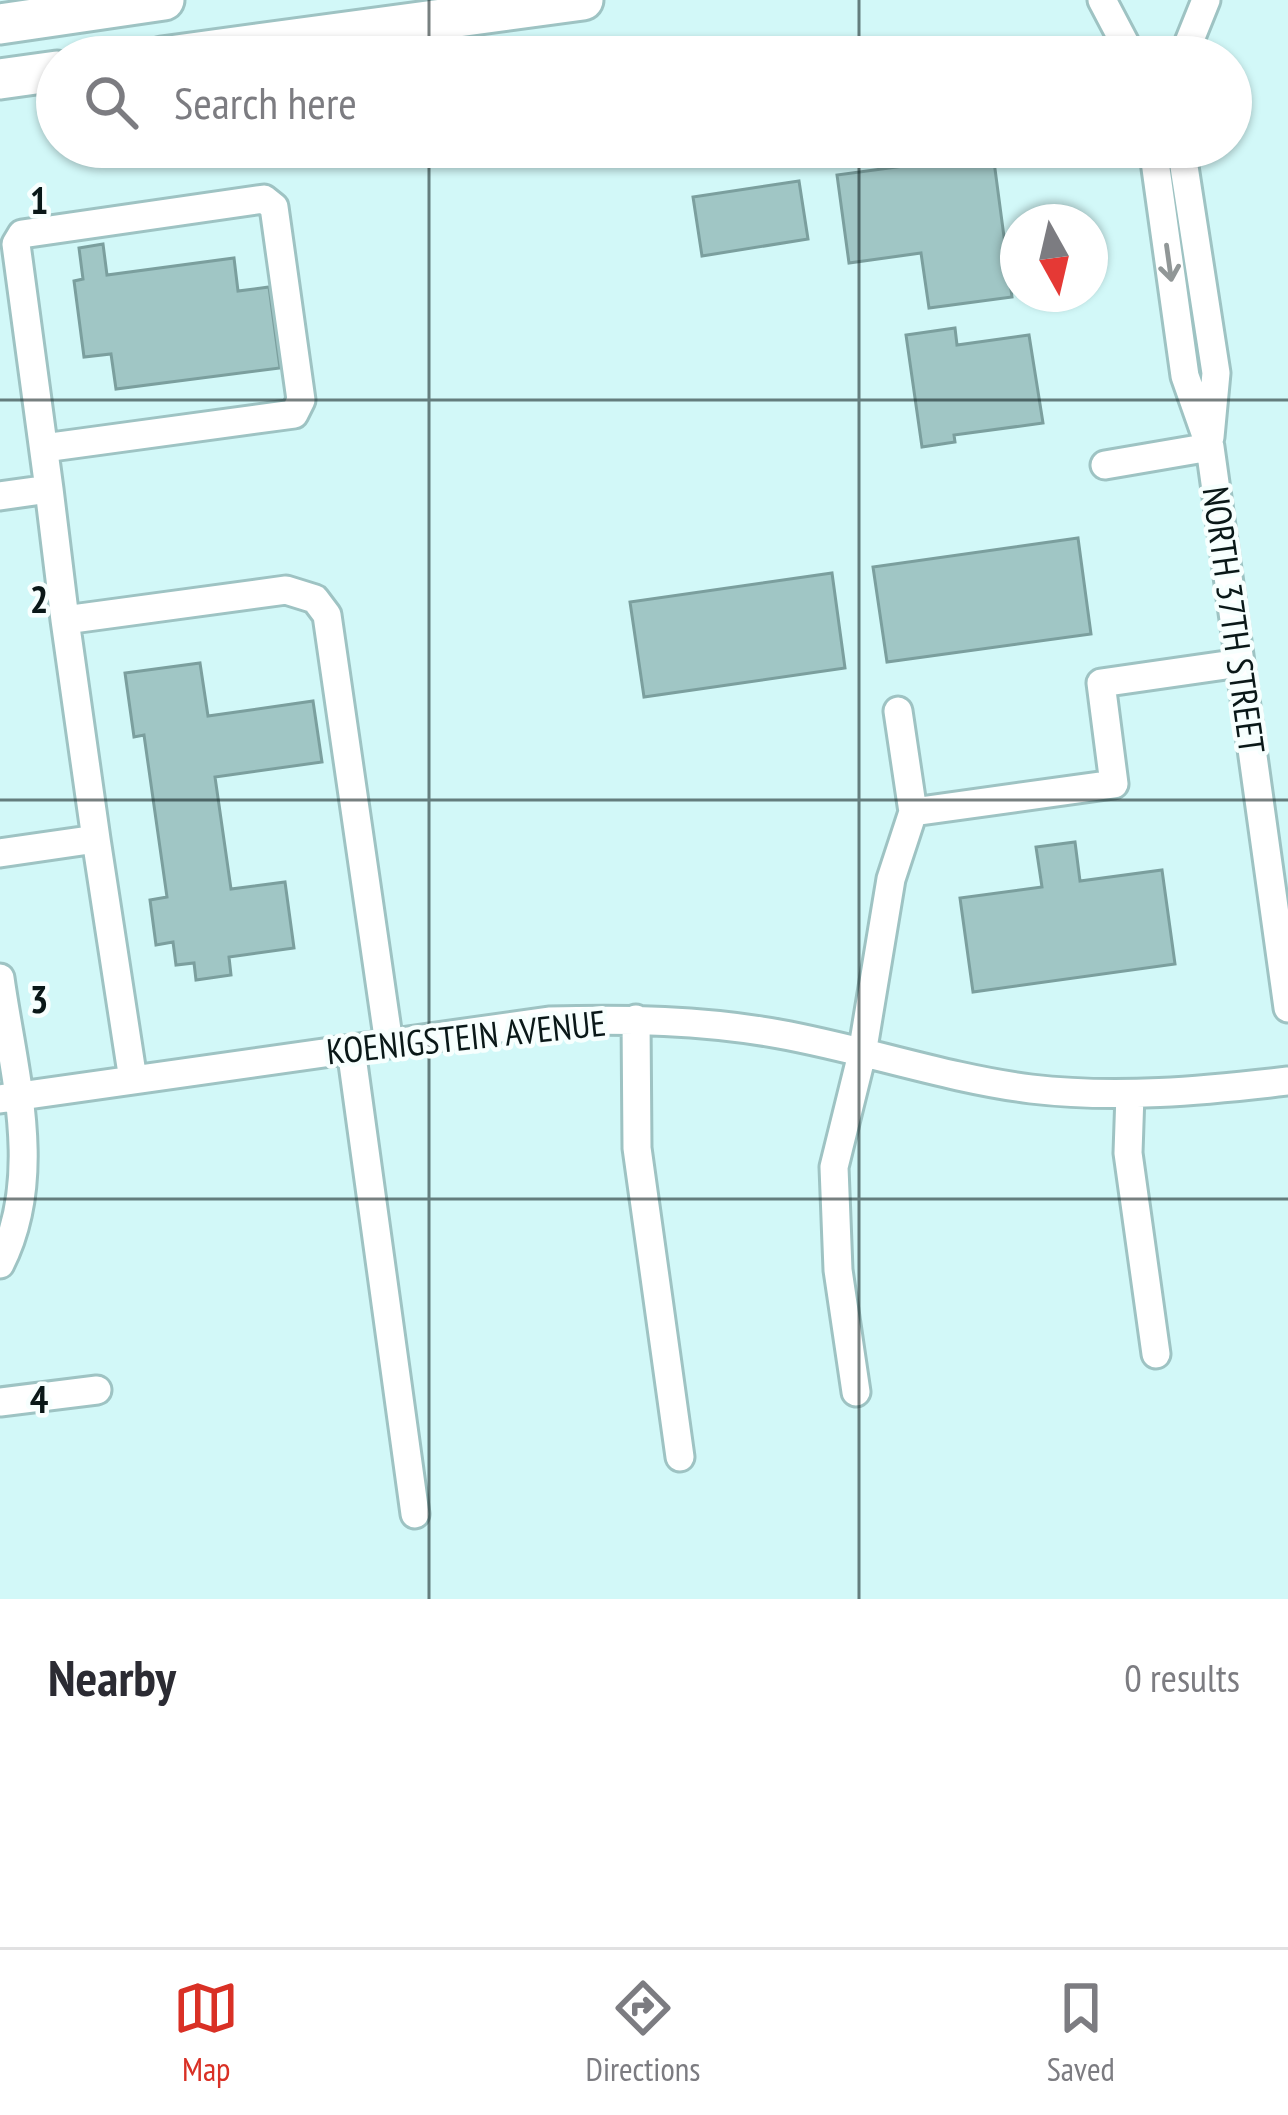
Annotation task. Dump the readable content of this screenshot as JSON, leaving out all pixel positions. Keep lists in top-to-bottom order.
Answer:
{
  "streets": {
    "street": ["NORTH 37TH STREET", "KOENIGSTEIN AVENUE"]
  },
  "north": "bottom",
  "page": {
    "search": "Search here",
    "heading": ["Nearby", "0 results"],
    "nav": ["Map", "Directions", "Saved"]
  },
  "grid": {
    "rows": [
      "1",
      "2",
      "3",
      "4"
    ]
  }
}
